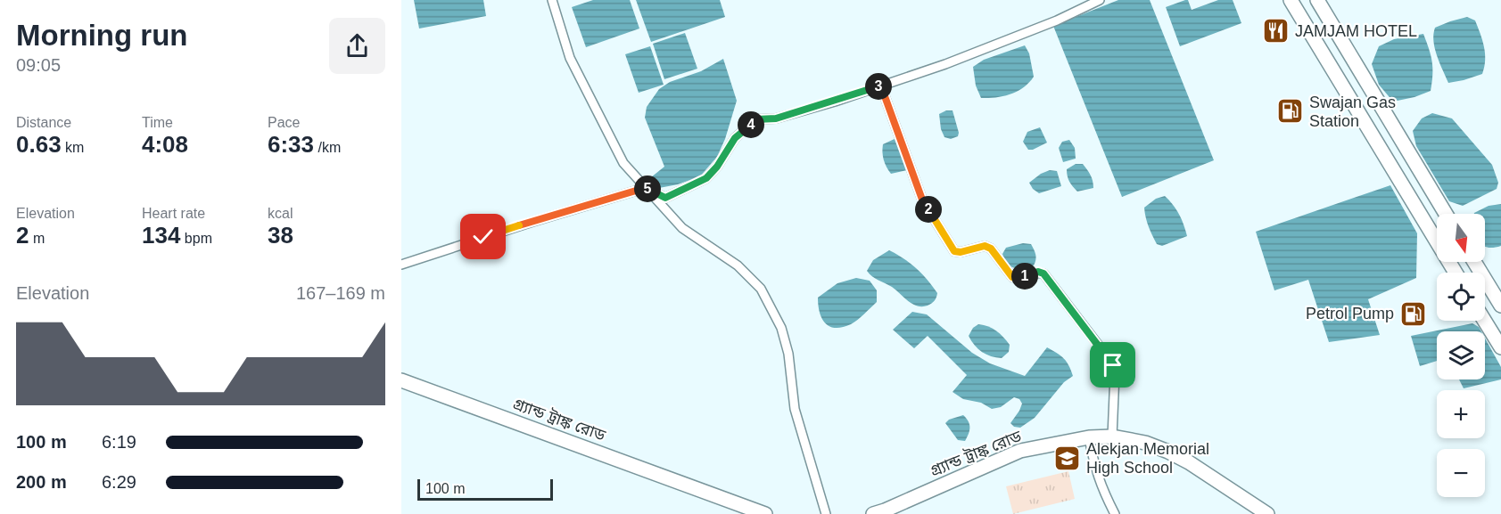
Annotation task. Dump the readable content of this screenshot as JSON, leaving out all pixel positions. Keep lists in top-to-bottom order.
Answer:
{
  "streets": {
    "highway": ["গ্র্যান্ড ট্রাঙ্ক রোড"]
  },
  "places": {
    "restaurant": ["JAMJAM HOTEL"],
    "fuel station": ["Swajan Gas Station", "Petrol Pump"],
    "school or university": ["Alekjan Memorial High School"]
  },
  "scale_bar": "100 m",
  "north": "bottom",
  "page": {
    "heading": ["Morning run", "09:05"],
    "pins": [
      "3",
      "4",
      "5",
      "2",
      "1"
    ],
    "stats": [
      ["Distance", "0.63 km"],
      ["Time", "4:08"],
      ["Pace", "6:33 /km"],
      ["Elevation", "2 m"],
      ["Heart rate", "134 bpm"],
      ["kcal", "38"]
    ],
    "map_buttons": ["+", "−"],
    "chart": ["Elevation", "167–169 m"],
    "list": [
      {
        "name": "100 m",
        "note": "6:19"
      },
      {
        "name": "200 m",
        "note": "6:29"
      }
    ],
    "scale": "100 m"
  }
}
